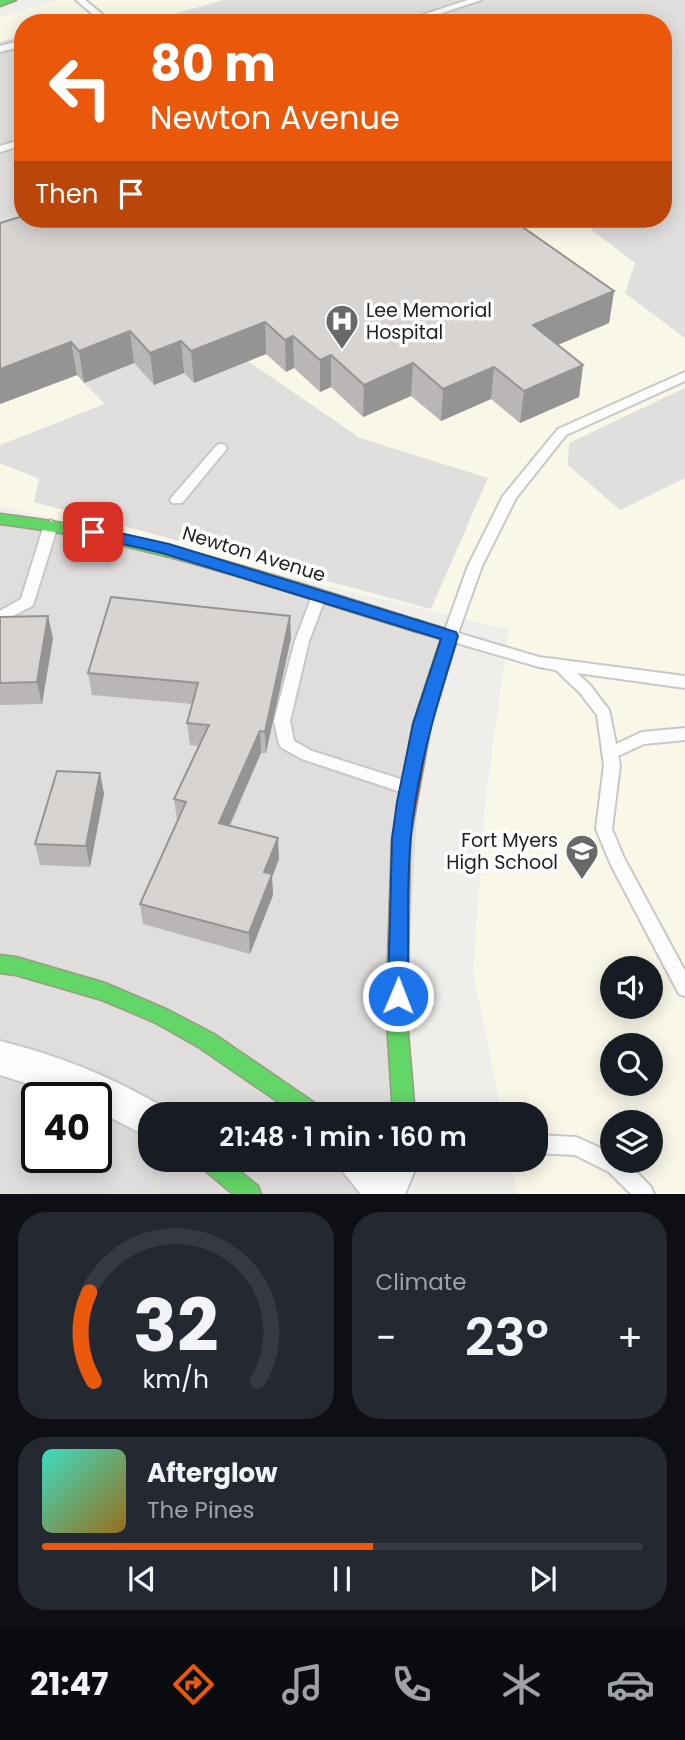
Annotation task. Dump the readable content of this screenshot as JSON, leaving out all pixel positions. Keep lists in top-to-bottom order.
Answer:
{
  "streets": {
    "street": ["Newton Avenue"]
  },
  "places": {
    "hospital": ["Lee Memorial Hospital"],
    "school or university": ["Fort Myers High School"]
  },
  "page": {
    "turn": ["80 m", "Newton Avenue"],
    "then": "Then",
    "limit": "40",
    "trip": "21:48 · 1 min · 160 m",
    "tile": "Climate",
    "heat": ["−", "23°", "+"],
    "song": ["Afterglow", "The Pines"],
    "tabs": "21:47",
    "gauge": ["32", "km/h"]
  }
}
